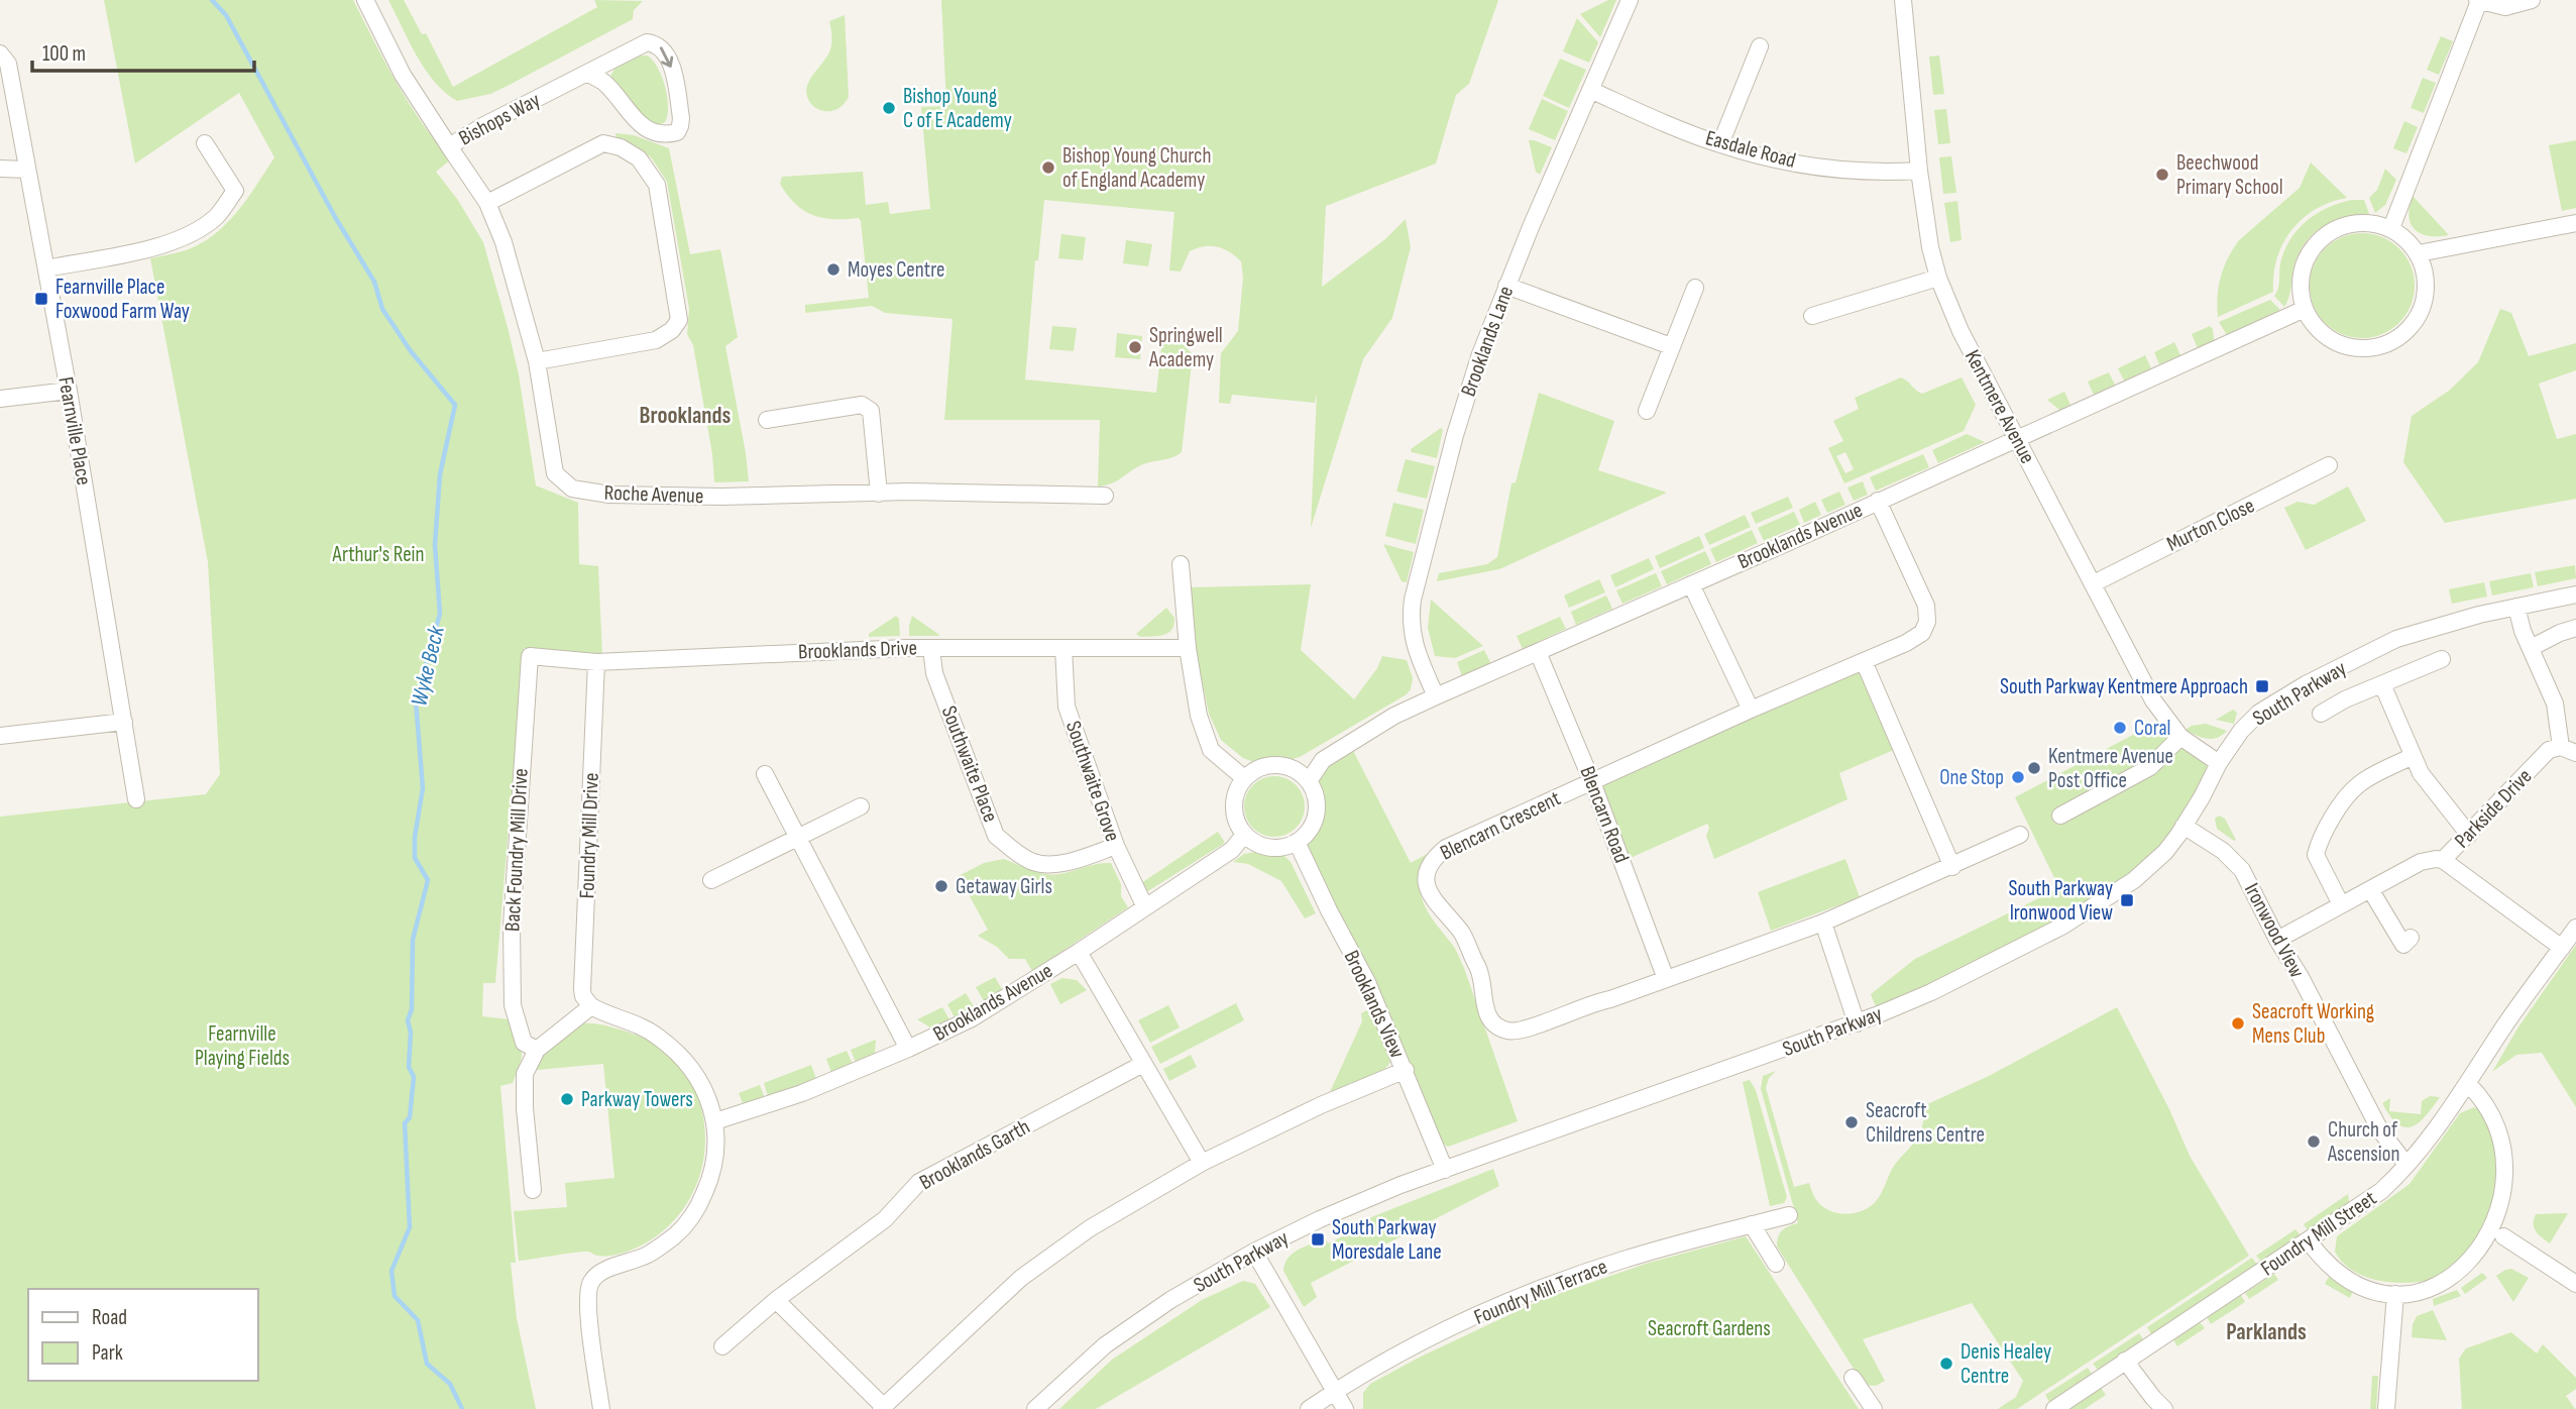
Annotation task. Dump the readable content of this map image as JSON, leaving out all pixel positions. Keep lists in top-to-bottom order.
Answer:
{
  "streets": {
    "street": [
      "Bishops Way",
      "Easdale Road",
      "Brooklands Lane",
      "Kentmere Avenue",
      "Fearnville Place",
      "Roche Avenue",
      "Murton Close",
      "Brooklands Avenue",
      "Brooklands Drive",
      "South Parkway",
      "Southwaite Place",
      "Southwaite Grove",
      "Parkside Drive",
      "Blencarn Road",
      "Blencarn Crescent",
      "Foundry Mill Drive",
      "Back Foundry Mill Drive",
      "Ironwood View",
      "Brooklands View",
      "Brooklands Garth",
      "Foundry Mill Street",
      "Foundry Mill Terrace"
    ]
  },
  "crossings": [
    ["Bishops Way", "Roche Avenue"],
    ["Easdale Road", "Brooklands Lane"],
    ["Easdale Road", "Kentmere Avenue"],
    ["Brooklands Lane", "Brooklands Avenue"],
    ["Kentmere Avenue", "Murton Close"],
    ["Kentmere Avenue", "Brooklands Avenue"],
    ["Kentmere Avenue", "South Parkway"],
    ["Brooklands Avenue", "Southwaite Grove"],
    ["Brooklands Avenue", "Blencarn Road"],
    ["Brooklands Avenue", "Blencarn Crescent"],
    ["Brooklands Avenue", "Brooklands View"],
    ["Brooklands Drive", "Southwaite Place"],
    ["Brooklands Drive", "Southwaite Grove"],
    ["Brooklands Drive", "Foundry Mill Drive"],
    ["Brooklands Drive", "Back Foundry Mill Drive"],
    ["South Parkway", "Ironwood View"],
    ["South Parkway", "Brooklands View"],
    ["Southwaite Place", "Southwaite Grove"],
    ["Parkside Drive", "Foundry Mill Street"],
    ["Blencarn Road", "Blencarn Crescent"],
    ["Ironwood View", "Foundry Mill Street"]
  ],
  "districts": ["Brooklands", "Parklands"],
  "water": ["Wyke Beck"],
  "parks": ["Arthur's Rein", "Fearnville Playing Fields", "Seacroft Gardens"],
  "places": {
    "other": [
      "Bishop Young C of E Academy",
      "Bishop Young Church of England Academy",
      "Beechwood Primary School",
      "Moyes Centre",
      "Springwell Academy",
      "Coral",
      "Kentmere Avenue Post Office",
      "One Stop",
      "Getaway Girls",
      "Seacroft Working Mens Club",
      "Parkway Towers",
      "Seacroft Childrens Centre",
      "Church of Ascension",
      "Denis Healey Centre"
    ],
    "transit": [
      "Fearnville Place Foxwood Farm Way",
      "South Parkway Kentmere Approach",
      "South Parkway Ironwood View",
      "South Parkway Moresdale Lane"
    ]
  },
  "legend": ["Road", "Park"],
  "scale_bar": "100 m"
}
